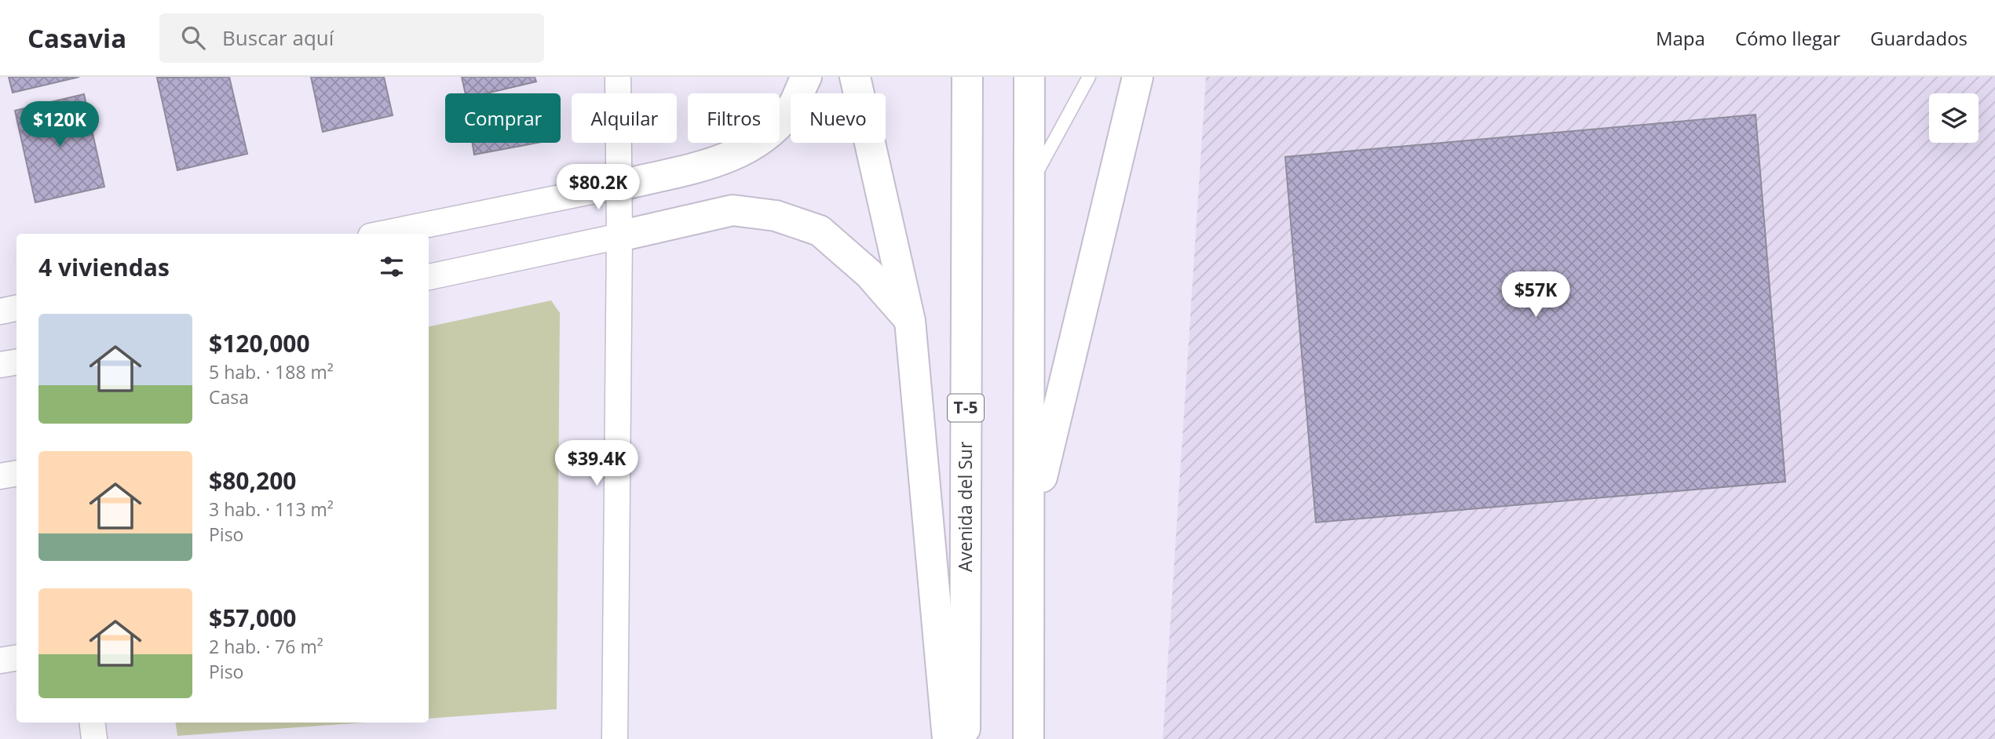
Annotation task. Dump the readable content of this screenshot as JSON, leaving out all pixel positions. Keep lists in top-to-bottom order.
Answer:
{
  "streets": {
    "highway": ["T-5", "Avenida del Sur"]
  },
  "page": {
    "header": "Casavia",
    "search": "Buscar aquí",
    "nav": ["Mapa", "Cómo llegar", "Guardados"],
    "chip": [
      "Comprar",
      "Alquilar",
      "Filtros",
      "Nuevo"
    ],
    "price": [
      "$120K",
      "$80.2K",
      "$57K",
      "$39.4K"
    ],
    "heading": "4 viviendas",
    "list": [
      {
        "name": "$120,000",
        "note": "5 hab. · 188 m² · Casa"
      },
      {
        "name": "$80,200",
        "note": "3 hab. · 113 m² · Piso"
      },
      {
        "name": "$57,000",
        "note": "2 hab. · 76 m² · Piso"
      }
    ]
  }
}
